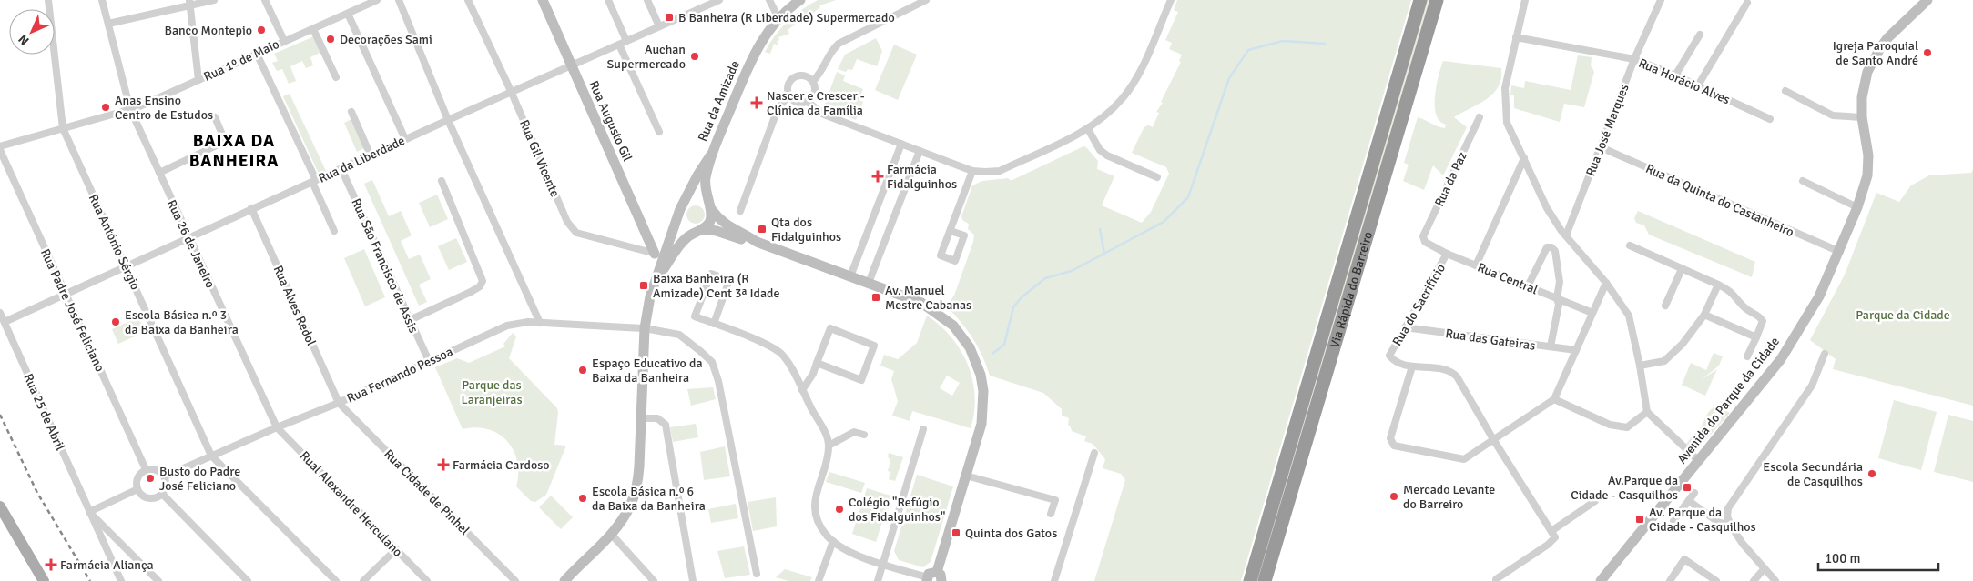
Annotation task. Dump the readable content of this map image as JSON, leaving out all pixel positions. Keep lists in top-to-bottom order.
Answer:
{
  "streets": {
    "highway": ["Via Rápida do Barreiro"],
    "street": [
      "Rua 1º de Maio",
      "Rua Horácio Alves",
      "Rua da Amizade",
      "Rua Augusto Gil",
      "Rua José Marques",
      "Rua Gil Vicente",
      "Rua da Liberdade",
      "Rua da Paz",
      "Rua da Quinta do Castanheiro",
      "Rua António Sérgio",
      "Rua 26 de Janeiro",
      "Rua São Francisco de Assis",
      "Rua Central",
      "Rua do Sacrifício",
      "Rua Alves Redol",
      "Rua Padre José Feliciano",
      "Rua das Gateiras",
      "Rua Fernando Pessoa",
      "Avenida do Parque da Cidade",
      "Rua 25 de Abril",
      "Rua Cidade de Pinhel",
      "Rual Alexandre Herculano"
    ]
  },
  "crossings": [
    ["Rua 1º de Maio", "Rua António Sérgio"],
    ["Rua 1º de Maio", "Rua 26 de Janeiro"],
    ["Rua Horácio Alves", "Rua José Marques"],
    ["Rua da Amizade", "Rua Augusto Gil"],
    ["Rua da Amizade", "Rua Gil Vicente"],
    ["Rua da Amizade", "Rua Fernando Pessoa"],
    ["Rua Augusto Gil", "Rua Gil Vicente"],
    ["Rua Augusto Gil", "Rua da Liberdade"],
    ["Rua José Marques", "Rua da Quinta do Castanheiro"],
    ["Rua Gil Vicente", "Rua da Liberdade"],
    ["Rua da Liberdade", "Rua António Sérgio"],
    ["Rua da Liberdade", "Rua 26 de Janeiro"],
    ["Rua da Liberdade", "Rua São Francisco de Assis"],
    ["Rua da Liberdade", "Rua Alves Redol"],
    ["Rua da Liberdade", "Rua Padre José Feliciano"],
    ["Rua da Liberdade", "Rua 25 de Abril"],
    ["Rua da Paz", "Rua Central"],
    ["Rua da Quinta do Castanheiro", "Avenida do Parque da Cidade"],
    ["Rua António Sérgio", "Rua Fernando Pessoa"],
    ["Rua 26 de Janeiro", "Rua Fernando Pessoa"],
    ["Rua 26 de Janeiro", "Rual Alexandre Herculano"],
    ["Rua São Francisco de Assis", "Rua Fernando Pessoa"],
    ["Rua Central", "Rua do Sacrifício"],
    ["Rua do Sacrifício", "Rua das Gateiras"],
    ["Rua Alves Redol", "Rua Fernando Pessoa"],
    ["Rua Alves Redol", "Rua Cidade de Pinhel"],
    ["Rua Padre José Feliciano", "Rua Fernando Pessoa"],
    ["Rua Fernando Pessoa", "Rua Cidade de Pinhel"],
    ["Rua Fernando Pessoa", "Rual Alexandre Herculano"]
  ],
  "districts": ["BAIXA DA BANHEIRA"],
  "parks": ["Parque da Cidade", "Parque das Laranjeiras"],
  "places": {
    "transit": [
      "B Banheira (R Liberdade) Supermercado",
      "Qta dos Fidalguinhos",
      "Baixa Banheira (R Amizade) Cent 3ª Idade",
      "Av. Manuel Mestre Cabanas",
      "Av.Parque da Cidade - Casquilhos",
      "Av. Parque da Cidade - Casquilhos",
      "Quinta dos Gatos"
    ],
    "other": [
      "Banco Montepio",
      "Decorações Sami",
      "Igreja Paroquial de Santo André",
      "Auchan Supermercado",
      "Anas Ensino Centro de Estudos",
      "Escola Básica n.º 3 da Baixa da Banheira",
      "Espaço Educativo da Baixa da Banheira",
      "Escola Secundária de Casquilhos",
      "Busto do Padre José Feliciano",
      "Mercado Levante do Barreiro",
      "Escola Básica n.º 6 da Baixa da Banheira",
      "Colégio \"Refúgio dos Fidalguinhos\""
    ],
    "health": [
      "Nascer e Crescer - Clínica da Família",
      "Farmácia Fidalguinhos",
      "Farmácia Cardoso",
      "Farmácia Aliança"
    ]
  },
  "scale_bar": "100 m",
  "north": "bottom left"
}
